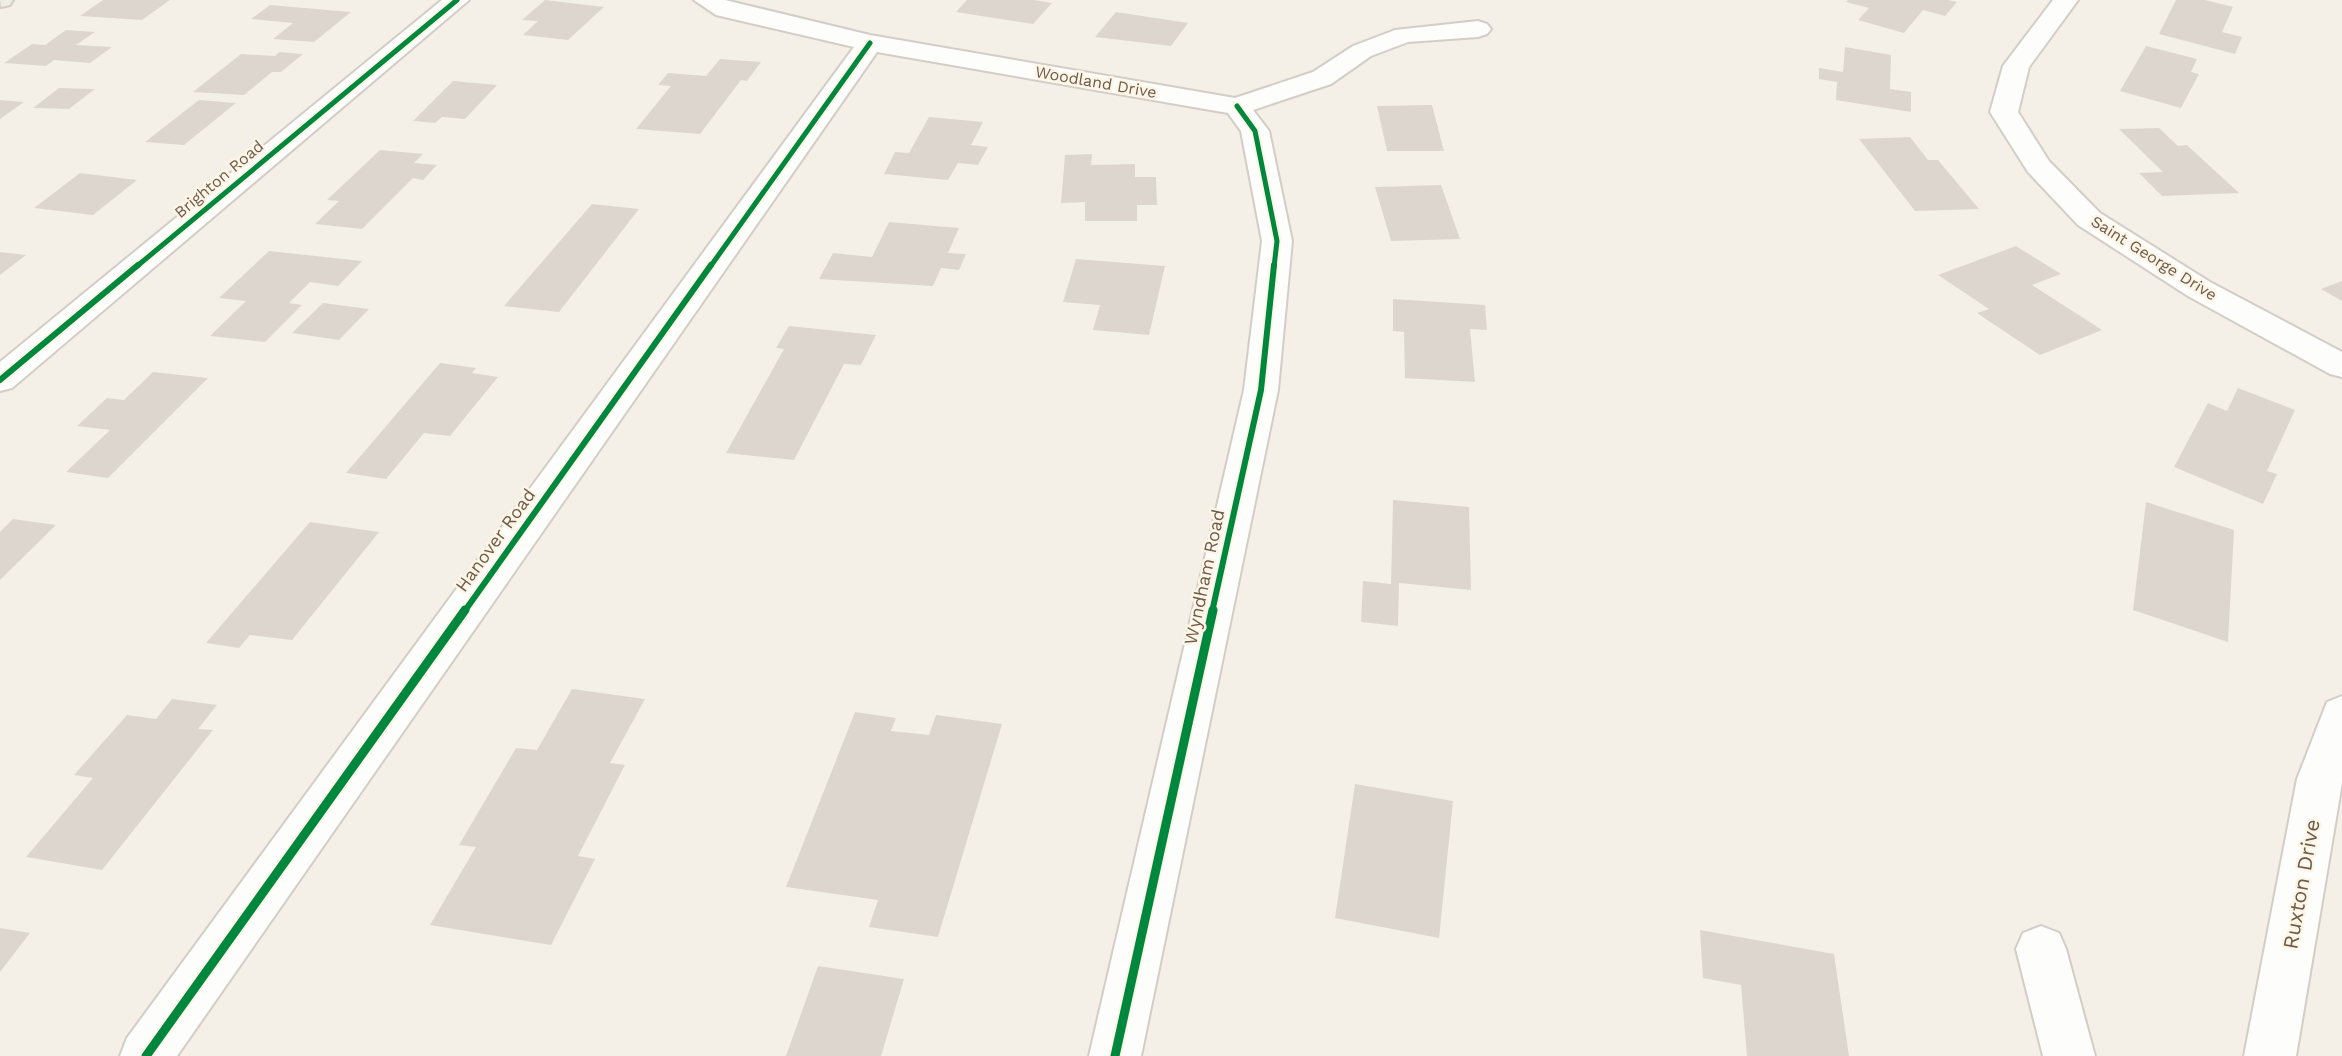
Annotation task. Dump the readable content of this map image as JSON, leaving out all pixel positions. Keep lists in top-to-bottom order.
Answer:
{
  "streets": {
    "street": [
      "Woodland Drive",
      "Brighton Road",
      "Saint George Drive",
      "Hanover Road",
      "Wyndham Road",
      "Ruxton Drive"
    ]
  },
  "crossings": [
    ["Woodland Drive", "Hanover Road"],
    ["Woodland Drive", "Wyndham Road"]
  ]
}
